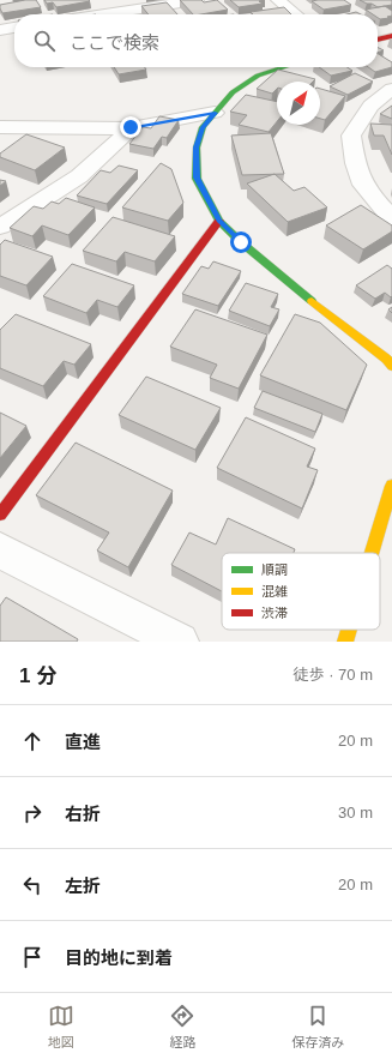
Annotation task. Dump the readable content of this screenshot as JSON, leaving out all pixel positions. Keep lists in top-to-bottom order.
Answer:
{
  "legend": ["順調", "混雑", "渋滞"],
  "north": "top right",
  "page": {
    "search": "ここで検索",
    "heading": ["1 分", "徒歩 · 70 m"],
    "list": [
      ["直進", "20 m"],
      ["右折", "30 m"],
      ["左折", "20 m"],
      "目的地に到着"
    ],
    "nav": ["地図", "経路", "保存済み"]
  }
}
